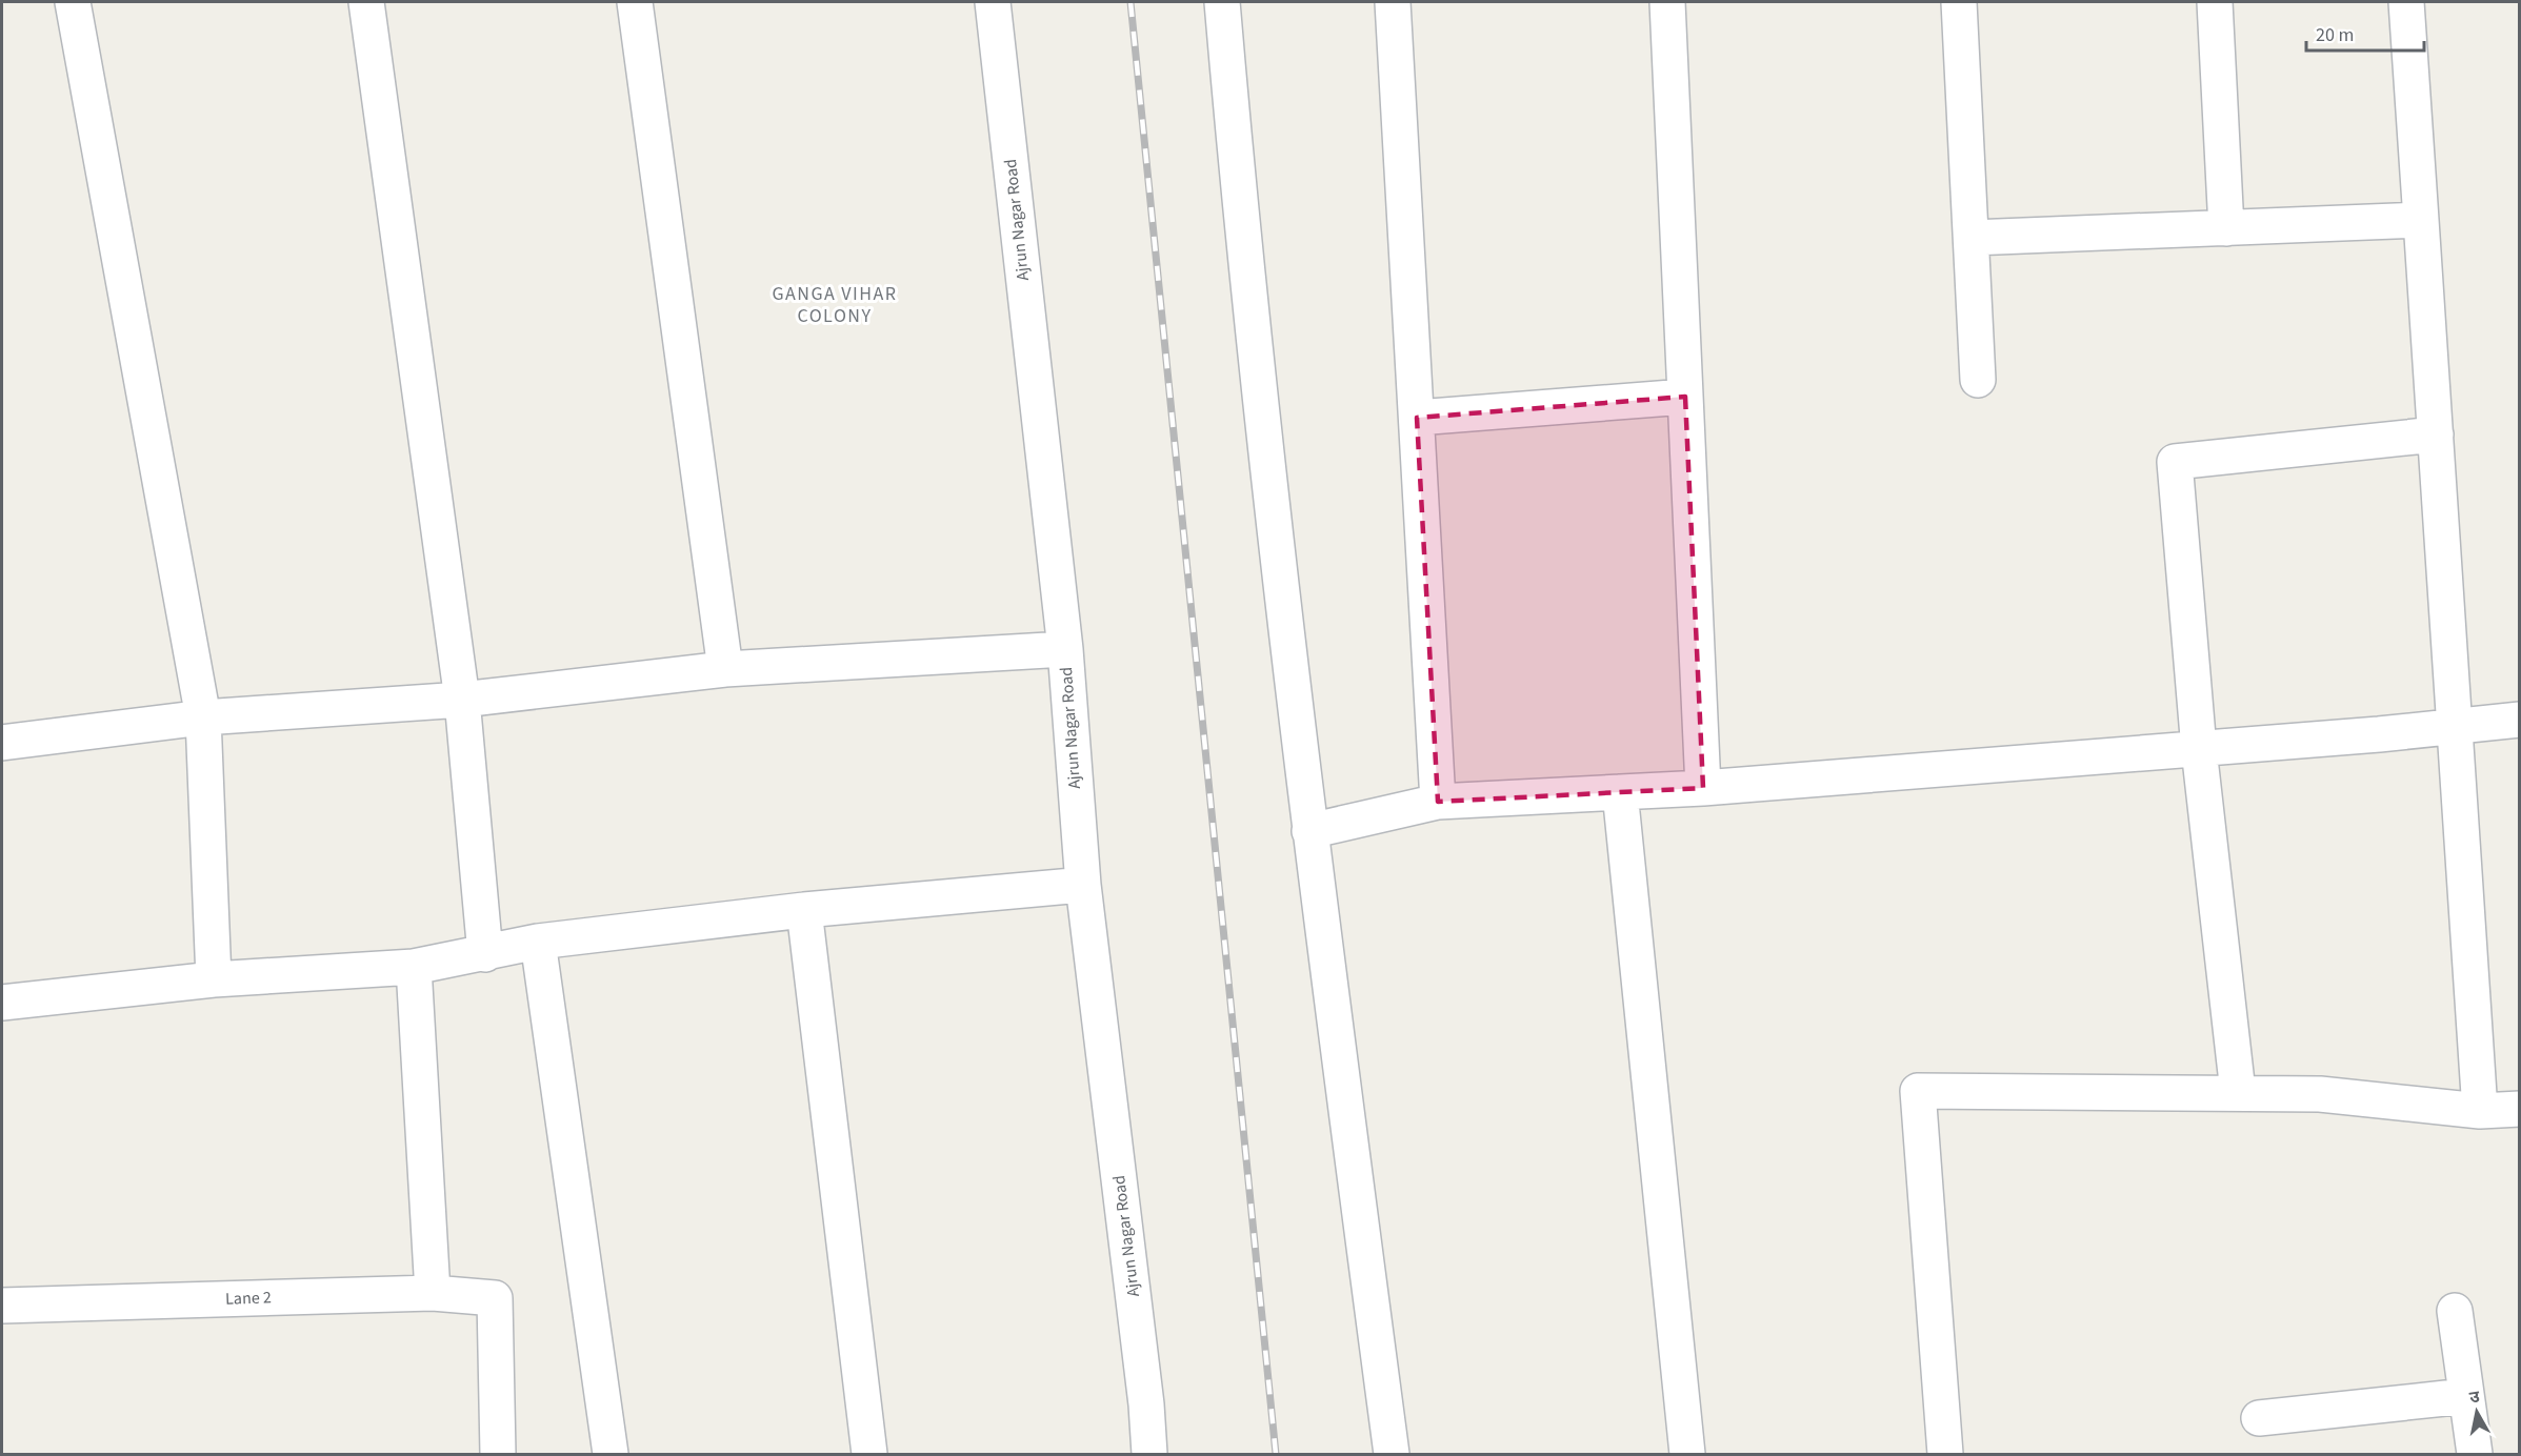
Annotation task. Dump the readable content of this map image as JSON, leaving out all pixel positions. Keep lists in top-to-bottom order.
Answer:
{
  "streets": {
    "street": ["Ajrun Nagar Road", "Lane 2"]
  },
  "districts": ["GANGA VIHAR COLONY"],
  "scale_bar": "20 m",
  "north": "top"
}
